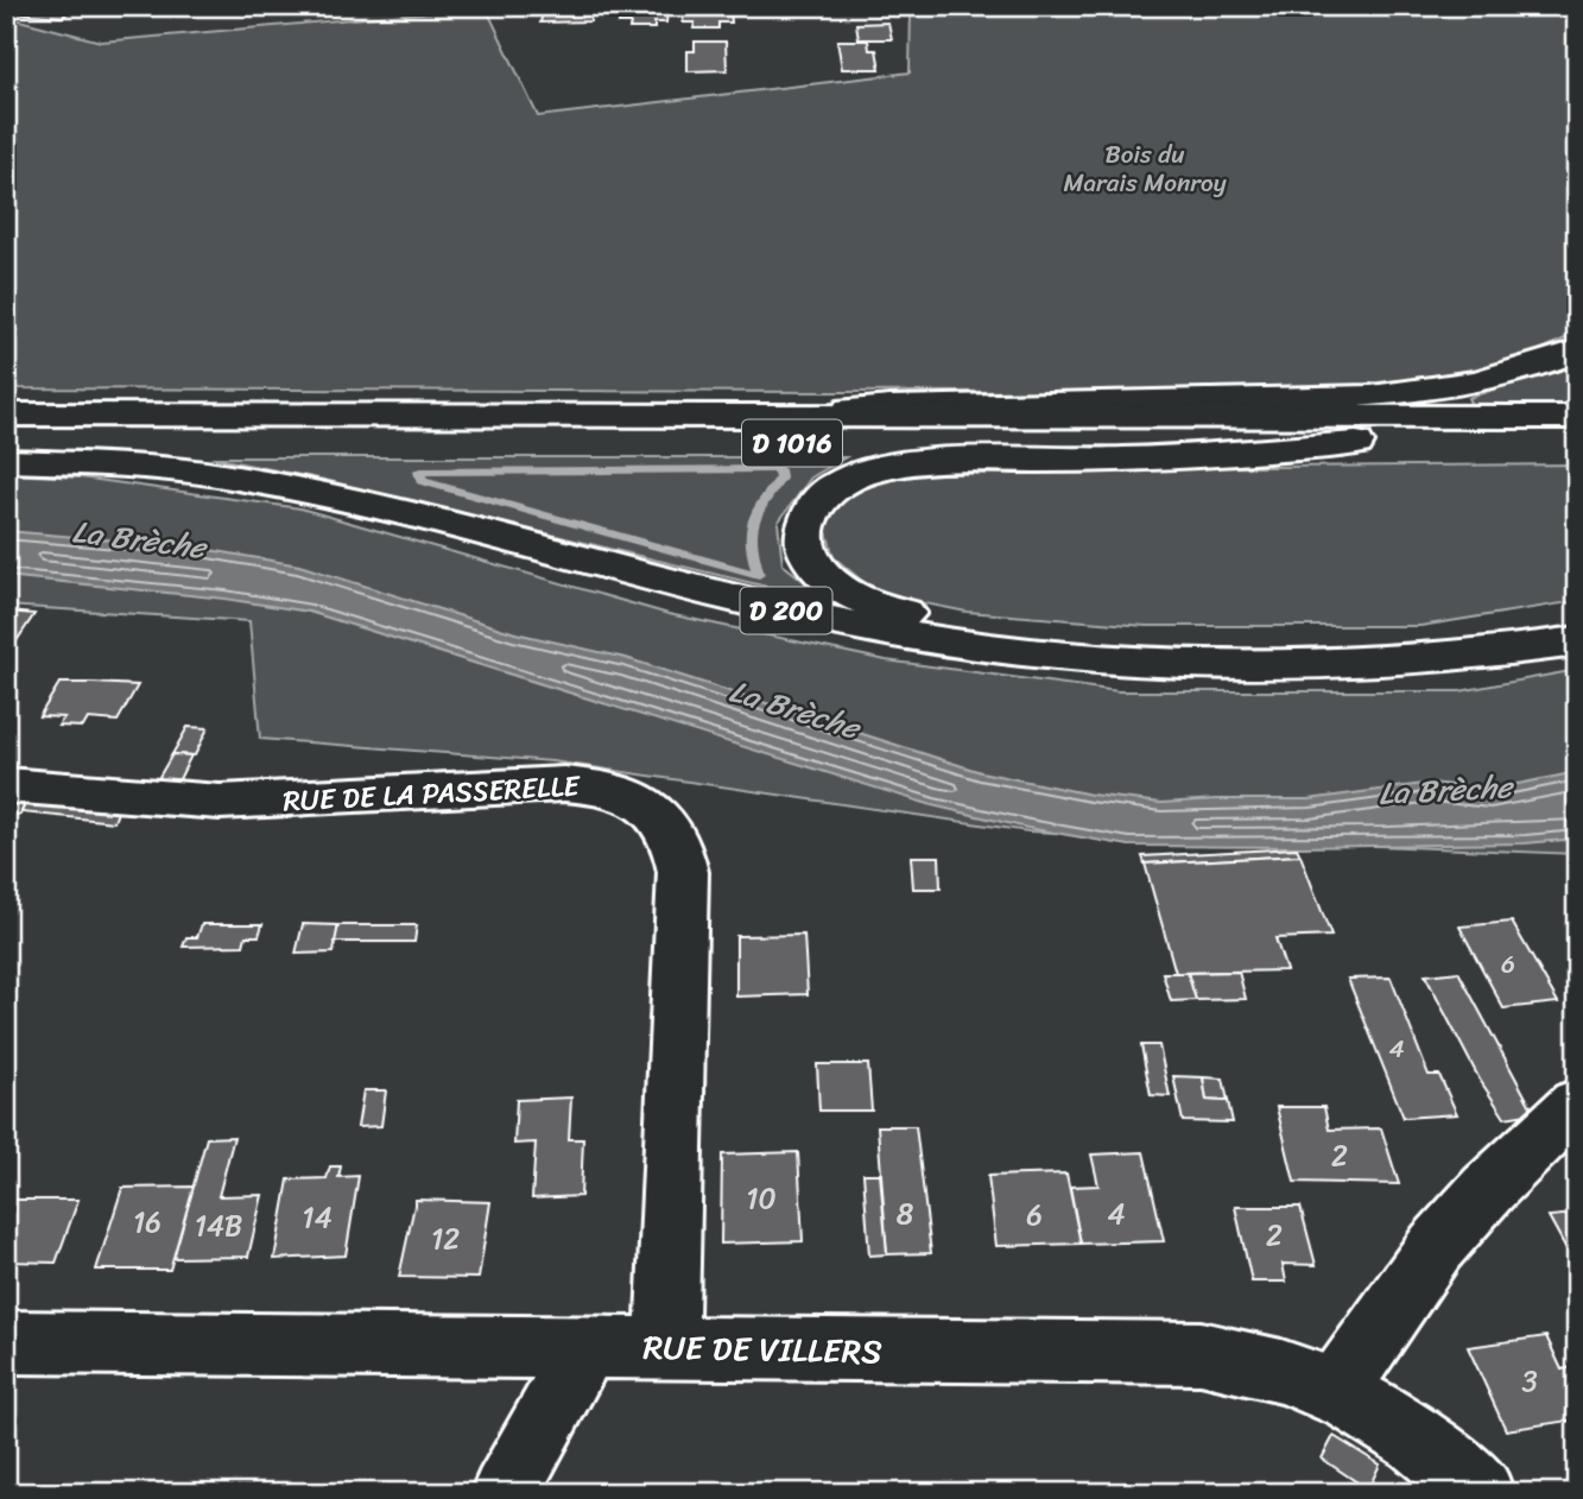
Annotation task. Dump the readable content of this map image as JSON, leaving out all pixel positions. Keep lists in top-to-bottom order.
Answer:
{
  "streets": {
    "main road": [
      "D 1016",
      "D 200",
      "RUE DE LA PASSERELLE",
      "RUE DE VILLERS"
    ]
  },
  "crossings": [
    ["D 1016", "D 200"],
    ["RUE DE LA PASSERELLE", "RUE DE VILLERS"]
  ],
  "water": ["La Brèche"],
  "parks": ["Bois du Marais Monroy"],
  "house_numbers": [
    "6",
    "4",
    "2",
    "10",
    "8",
    "4",
    "6",
    "14",
    "16",
    "14B",
    "2",
    "12",
    "3"
  ]
}
